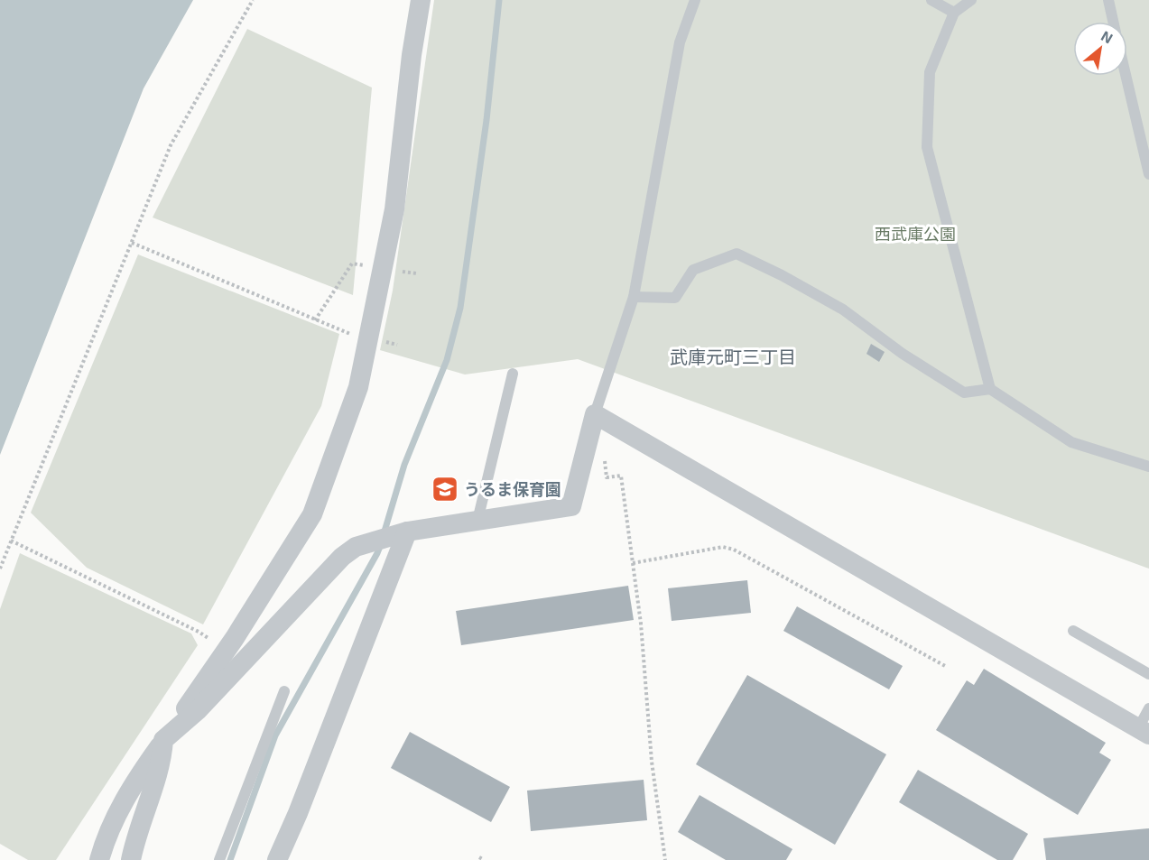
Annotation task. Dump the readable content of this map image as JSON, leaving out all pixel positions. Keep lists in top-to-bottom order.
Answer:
{
  "districts": ["武庫元町三丁目"],
  "parks": ["西武庫公園"],
  "places": {
    "school or university": ["うるま保育園"]
  },
  "north": "top right"
}
